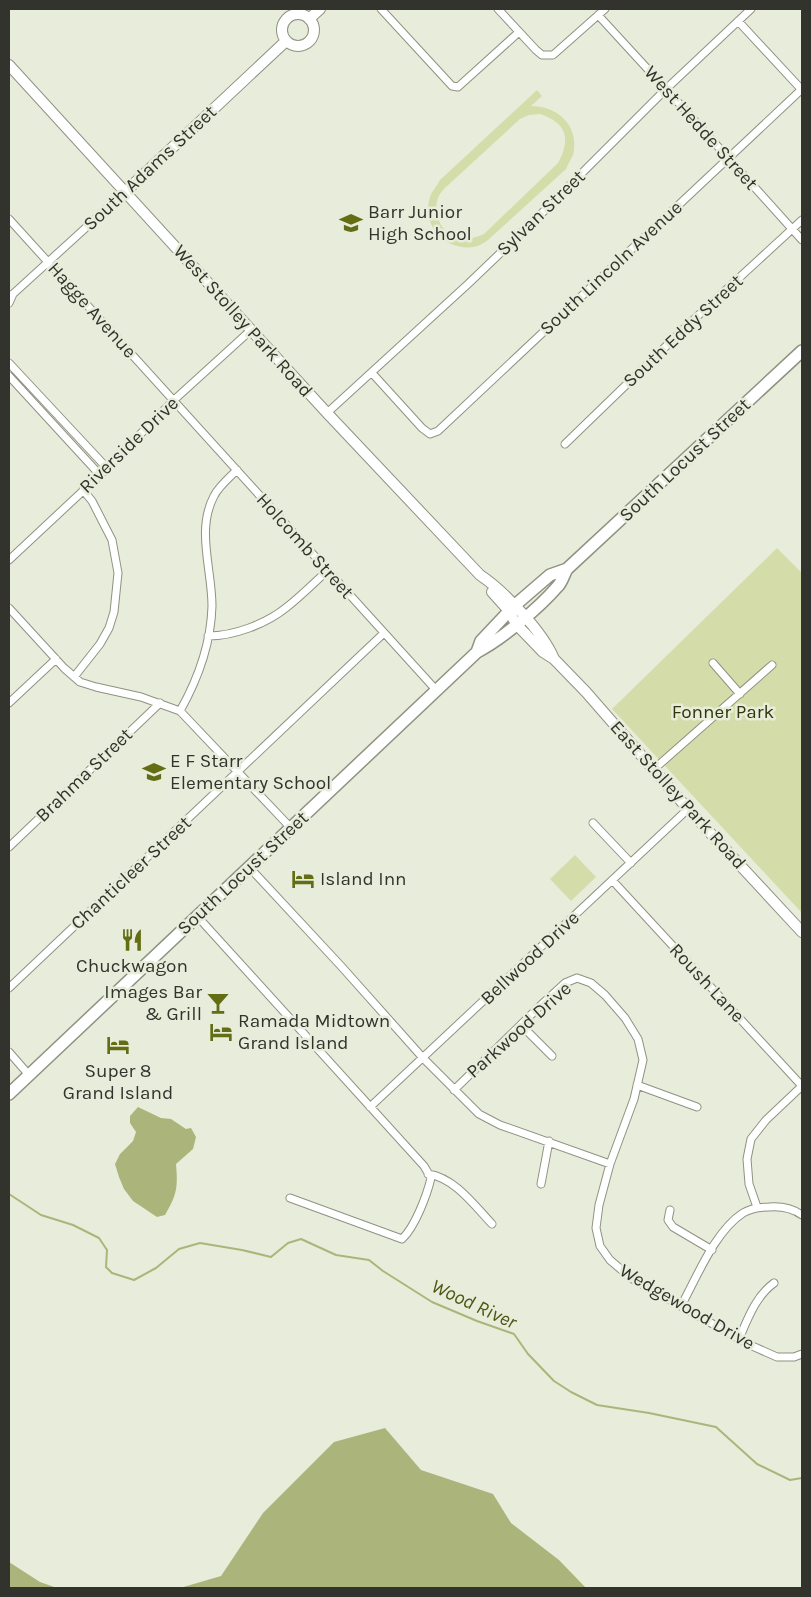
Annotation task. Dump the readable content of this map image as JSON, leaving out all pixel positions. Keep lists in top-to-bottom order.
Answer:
{
  "streets": {
    "main road": ["South Locust Street"],
    "street": [
      "West Hedde Street",
      "South Adams Street",
      "Sylvan Street",
      "South Lincoln Avenue",
      "Hagge Avenue",
      "West Stolley Park Road",
      "South Eddy Street",
      "Riverside Drive",
      "Holcomb Street",
      "Brahma Street",
      "East Stolley Park Road",
      "Chanticleer Street",
      "Bellwood Drive",
      "Roush Lane",
      "Parkwood Drive",
      "Wedgewood Drive"
    ]
  },
  "crossings": [
    ["West Hedde Street", "Sylvan Street"],
    ["West Hedde Street", "South Lincoln Avenue"],
    ["West Hedde Street", "South Eddy Street"],
    ["South Adams Street", "Hagge Avenue"],
    ["South Adams Street", "West Stolley Park Road"],
    ["Sylvan Street", "South Lincoln Avenue"],
    ["Sylvan Street", "West Stolley Park Road"],
    ["Hagge Avenue", "Riverside Drive"],
    ["Hagge Avenue", "Holcomb Street"],
    ["West Stolley Park Road", "Riverside Drive"],
    ["West Stolley Park Road", "South Locust Street"],
    ["West Stolley Park Road", "East Stolley Park Road"],
    ["Riverside Drive", "Holcomb Street"],
    ["South Locust Street", "Holcomb Street"],
    ["South Locust Street", "East Stolley Park Road"],
    ["Holcomb Street", "Chanticleer Street"],
    ["East Stolley Park Road", "Bellwood Drive"],
    ["Bellwood Drive", "Roush Lane"],
    ["Parkwood Drive", "Wedgewood Drive"]
  ],
  "water": ["Wood River"],
  "parks": ["Fonner Park"],
  "places": {
    "school or university": ["Barr Junior High School", "E F Starr Elementary School"],
    "hotel": ["Island Inn", "Ramada Midtown Grand Island", "Super 8 Grand Island"],
    "restaurant": ["Chuckwagon"],
    "bar": ["Images Bar & Grill"]
  }
}
